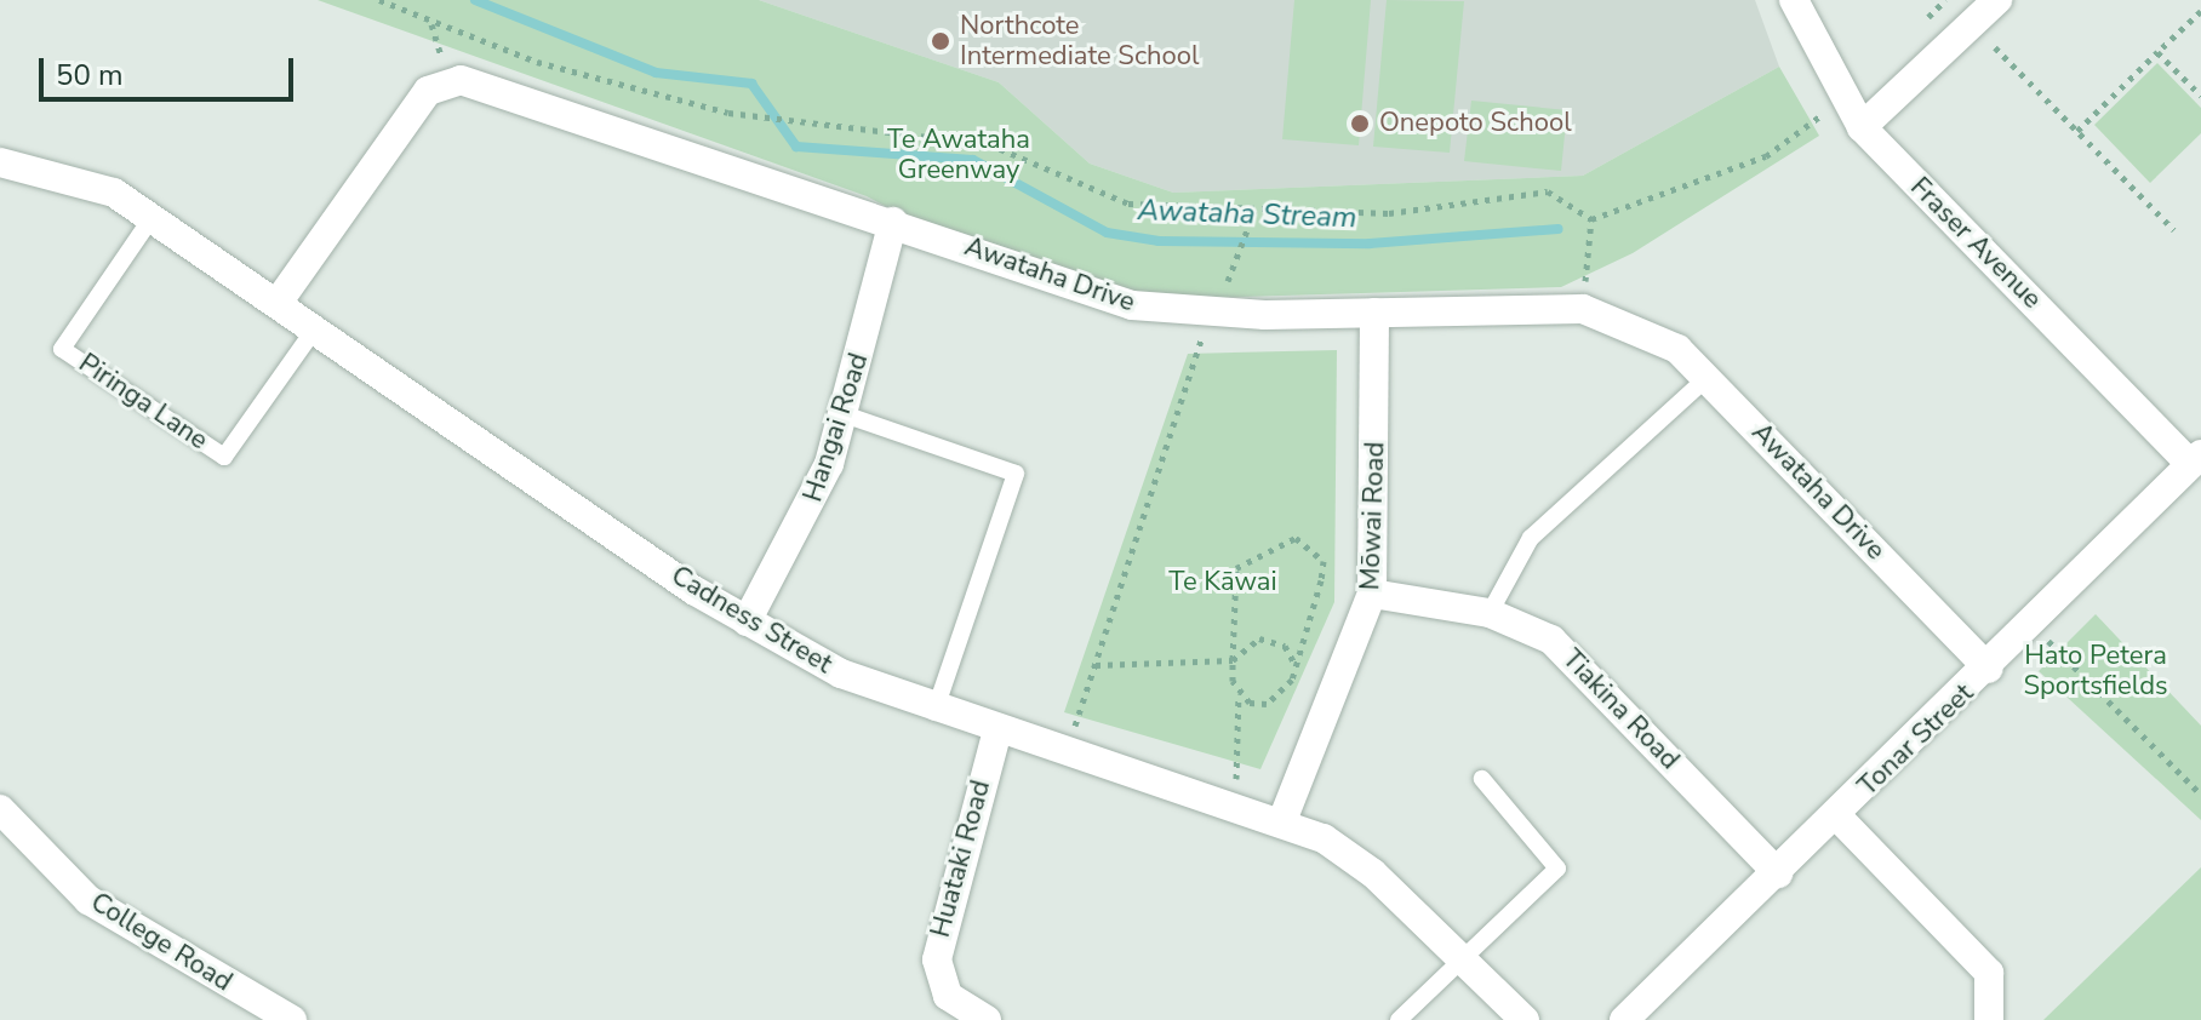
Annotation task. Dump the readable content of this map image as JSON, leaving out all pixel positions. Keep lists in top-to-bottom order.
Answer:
{
  "streets": {
    "street": [
      "Fraser Avenue",
      "Awataha Drive",
      "Hangai Road",
      "Mōwai Road",
      "Cadness Street",
      "Tiakina Road",
      "Tonar Street",
      "Huataki Road",
      "College Road"
    ],
    "lane": ["Piringa Lane"]
  },
  "crossings": [
    ["Fraser Avenue", "Tonar Street"],
    ["Awataha Drive", "Hangai Road"],
    ["Awataha Drive", "Mōwai Road"],
    ["Awataha Drive", "Cadness Street"],
    ["Awataha Drive", "Tonar Street"],
    ["Piringa Lane", "Cadness Street"],
    ["Hangai Road", "Cadness Street"],
    ["Mōwai Road", "Cadness Street"],
    ["Mōwai Road", "Tiakina Road"],
    ["Cadness Street", "Huataki Road"],
    ["Tiakina Road", "Tonar Street"]
  ],
  "water": ["Awataha Stream"],
  "parks": ["Te Awataha Greenway", "Te Kāwai", "Hato Petera Sportsfields"],
  "places": ["Northcote Intermediate School", "Onepoto School"],
  "scale_bar": "50 m"
}
